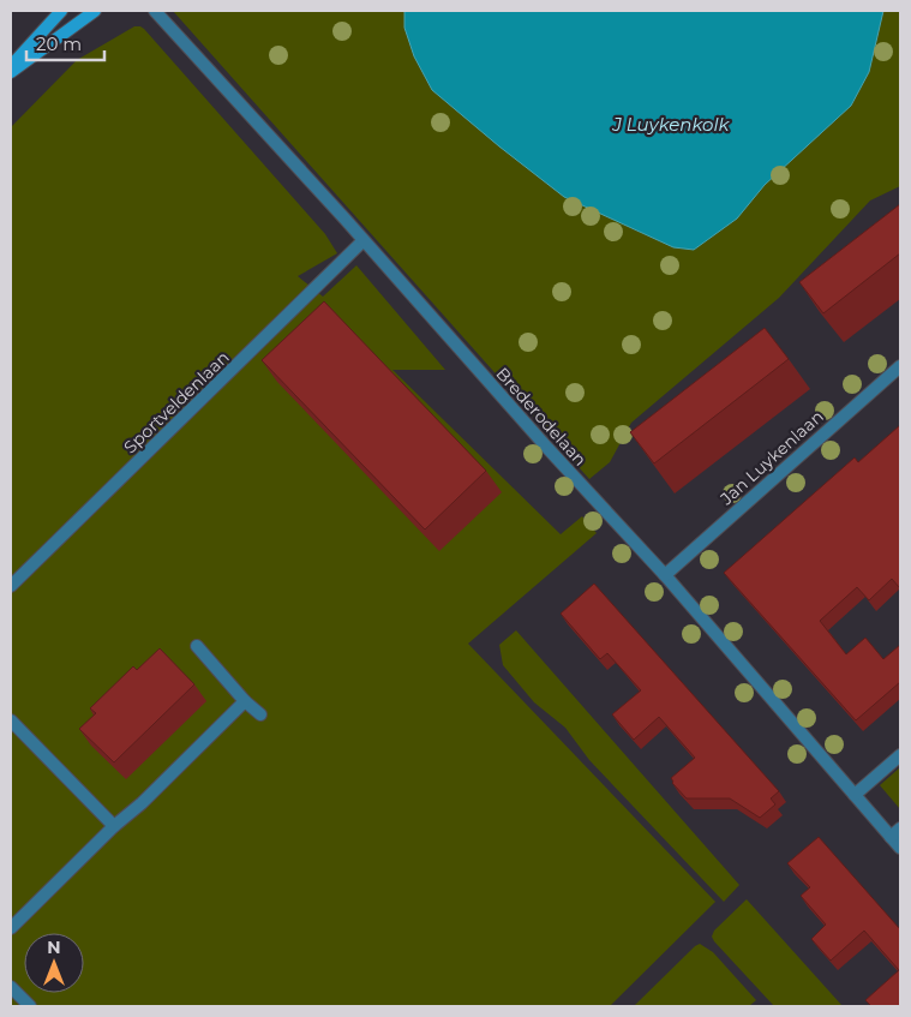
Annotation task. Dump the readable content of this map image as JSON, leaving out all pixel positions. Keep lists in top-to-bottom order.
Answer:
{
  "streets": {
    "street": ["Sportveldenlaan", "Brederodelaan", "Jan Luykenlaan"]
  },
  "crossings": [
    ["Sportveldenlaan", "Brederodelaan"],
    ["Brederodelaan", "Jan Luykenlaan"]
  ],
  "water": ["J Luykenkolk"],
  "scale_bar": "20 m",
  "north": "top"
}
